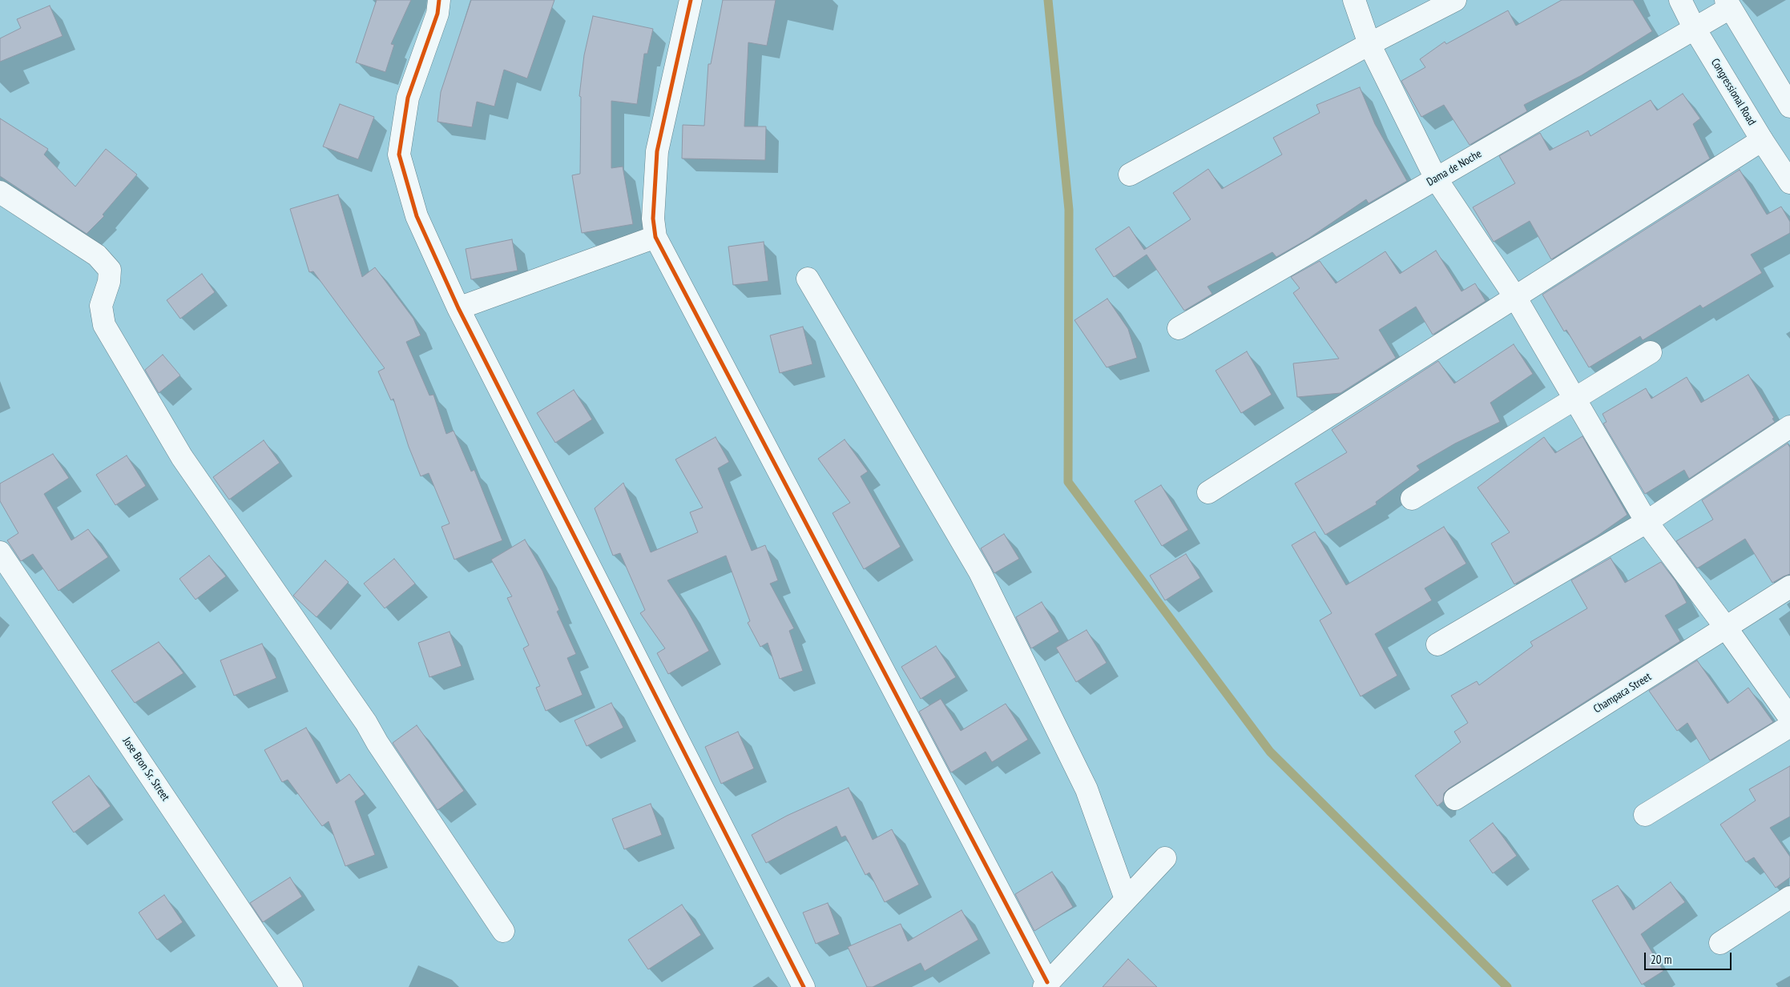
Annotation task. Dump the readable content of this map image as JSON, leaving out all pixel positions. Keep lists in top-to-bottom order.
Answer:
{
  "streets": {
    "street": [
      "Congressional Road",
      "Dama de Noche",
      "Champaca Street",
      "Jose Bron Sr. Street"
    ]
  },
  "crossings": [
    ["Congressional Road", "Dama de Noche"]
  ],
  "scale_bar": "20 m"
}
